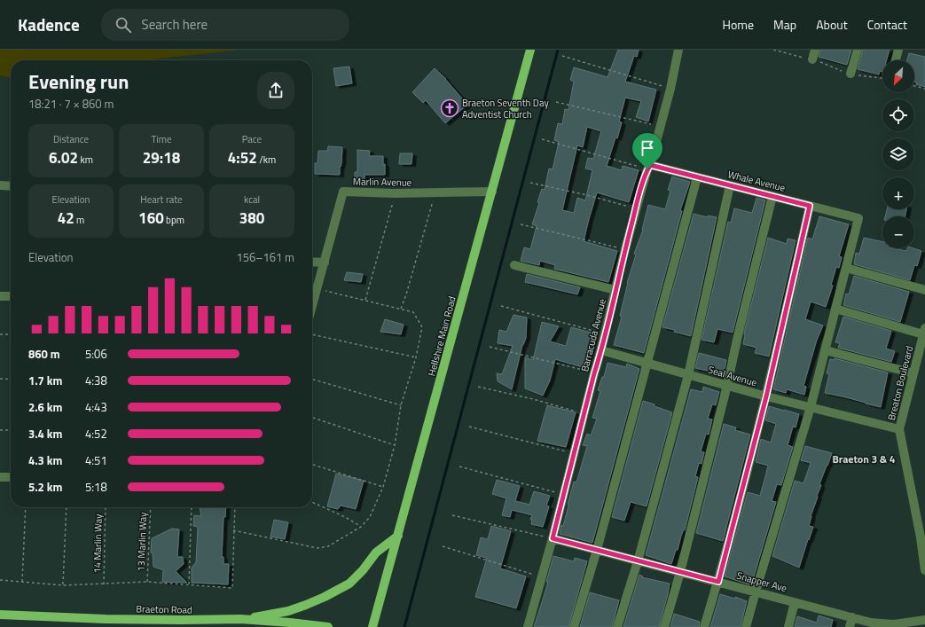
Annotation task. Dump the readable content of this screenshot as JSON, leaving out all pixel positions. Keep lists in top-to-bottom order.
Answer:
{
  "streets": {
    "main road": ["Hellshire Main Road", "Braeton Road"],
    "street": [
      "Whale Avenue",
      "Marlin Avenue",
      "Barracuda Avenue",
      "Seal Avenue",
      "Breaton Boulevard",
      "Snapper Ave"
    ],
    "path": ["13 Marlin Way", "14 Marlin Way"]
  },
  "crossings": [
    ["Whale Avenue", "Barracuda Avenue"],
    ["Marlin Avenue", "Hellshire Main Road"],
    ["Barracuda Avenue", "Seal Avenue"],
    ["Barracuda Avenue", "Snapper Ave"],
    ["Seal Avenue", "Breaton Boulevard"]
  ],
  "districts": ["Braeton 3 & 4"],
  "places": {
    "church": ["Braeton Seventh Day Adventist Church"]
  },
  "north": "bottom left",
  "page": {
    "header": "Kadence",
    "search": "Search here",
    "nav": [
      "Home",
      "Map",
      "About",
      "Contact"
    ],
    "map_buttons": ["+", "−"],
    "heading": ["Evening run", "18:21 · 7 × 860 m"],
    "stats": [
      ["Distance", "6.02 km"],
      ["Time", "29:18"],
      ["Pace", "4:52 /km"],
      ["Elevation", "42 m"],
      ["Heart rate", "160 bpm"],
      ["kcal", "380"]
    ],
    "chart": ["Elevation", "156–161 m"],
    "list": [
      {
        "name": "860 m",
        "note": "5:06"
      },
      {
        "name": "1.7 km",
        "note": "4:38"
      },
      {
        "name": "2.6 km",
        "note": "4:43"
      },
      {
        "name": "3.4 km",
        "note": "4:52"
      },
      {
        "name": "4.3 km",
        "note": "4:51"
      },
      {
        "name": "5.2 km",
        "note": "5:18"
      }
    ]
  }
}
